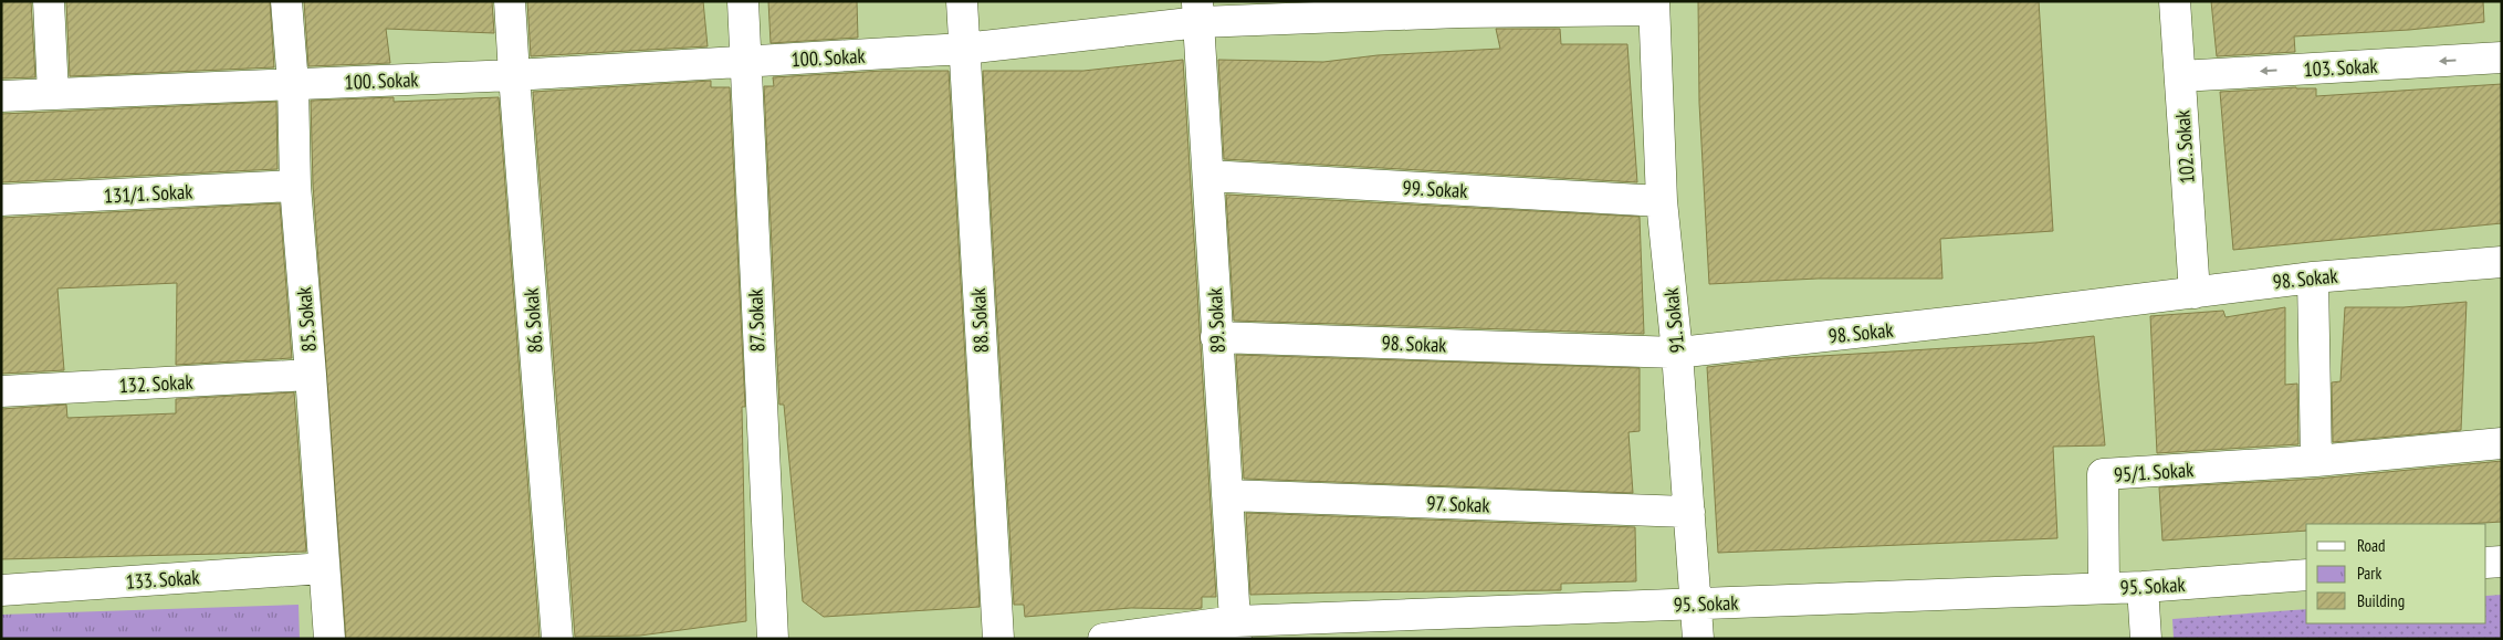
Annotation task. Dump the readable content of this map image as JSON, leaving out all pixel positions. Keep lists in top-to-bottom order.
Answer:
{
  "streets": {
    "street": [
      "100. Sokak",
      "103. Sokak",
      "102. Sokak",
      "99. Sokak",
      "131/1. Sokak",
      "98. Sokak",
      "85. Sokak",
      "86. Sokak",
      "87. Sokak",
      "88. Sokak",
      "89. Sokak",
      "91. Sokak",
      "132. Sokak",
      "95/1. Sokak",
      "97. Sokak",
      "133. Sokak",
      "95. Sokak"
    ]
  },
  "crossings": [
    ["100. Sokak", "85. Sokak"],
    ["100. Sokak", "86. Sokak"],
    ["100. Sokak", "87. Sokak"],
    ["100. Sokak", "88. Sokak"],
    ["100. Sokak", "89. Sokak"],
    ["100. Sokak", "91. Sokak"],
    ["103. Sokak", "102. Sokak"],
    ["102. Sokak", "98. Sokak"],
    ["99. Sokak", "89. Sokak"],
    ["99. Sokak", "91. Sokak"],
    ["131/1. Sokak", "85. Sokak"],
    ["98. Sokak", "89. Sokak"],
    ["98. Sokak", "91. Sokak"],
    ["85. Sokak", "132. Sokak"],
    ["85. Sokak", "133. Sokak"],
    ["89. Sokak", "97. Sokak"],
    ["89. Sokak", "95. Sokak"],
    ["91. Sokak", "97. Sokak"],
    ["91. Sokak", "95. Sokak"],
    ["95/1. Sokak", "95. Sokak"]
  ],
  "one_way": ["103. Sokak"],
  "legend": ["Road", "Park", "Building"]
}
